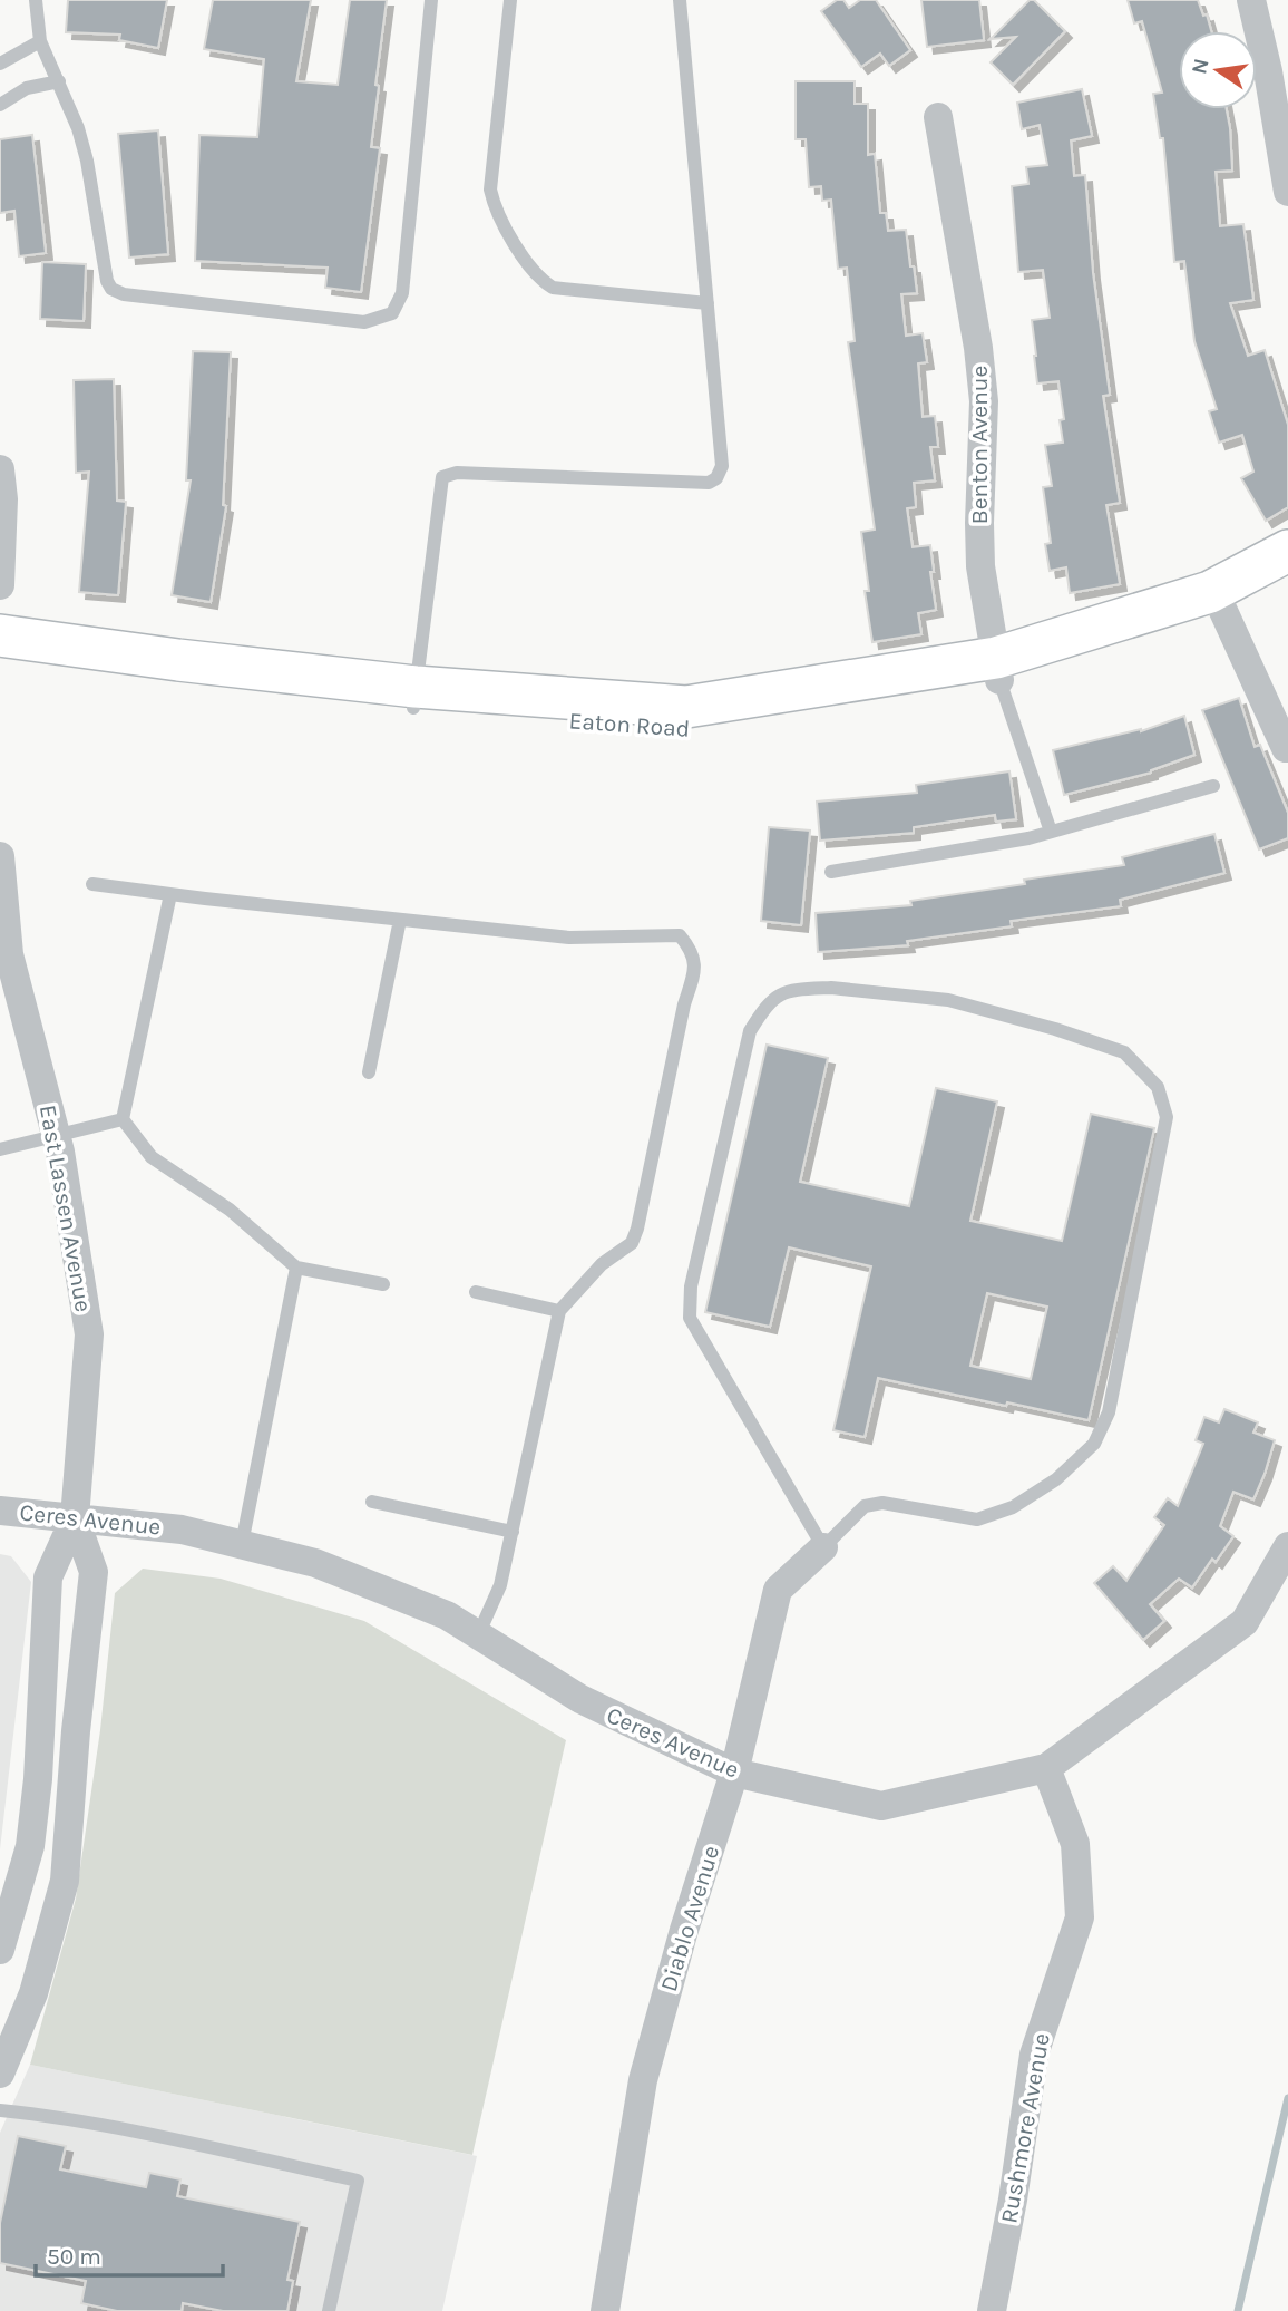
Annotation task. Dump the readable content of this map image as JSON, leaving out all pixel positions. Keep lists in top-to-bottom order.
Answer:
{
  "streets": {
    "street": [
      "Benton Avenue",
      "Eaton Road",
      "East Lassen Avenue",
      "Ceres Avenue",
      "Diablo Avenue",
      "Rushmore Avenue"
    ]
  },
  "crossings": [
    ["Benton Avenue", "Eaton Road"],
    ["East Lassen Avenue", "Ceres Avenue"],
    ["Ceres Avenue", "Diablo Avenue"],
    ["Ceres Avenue", "Rushmore Avenue"]
  ],
  "scale_bar": "50 m",
  "north": "left"
}
